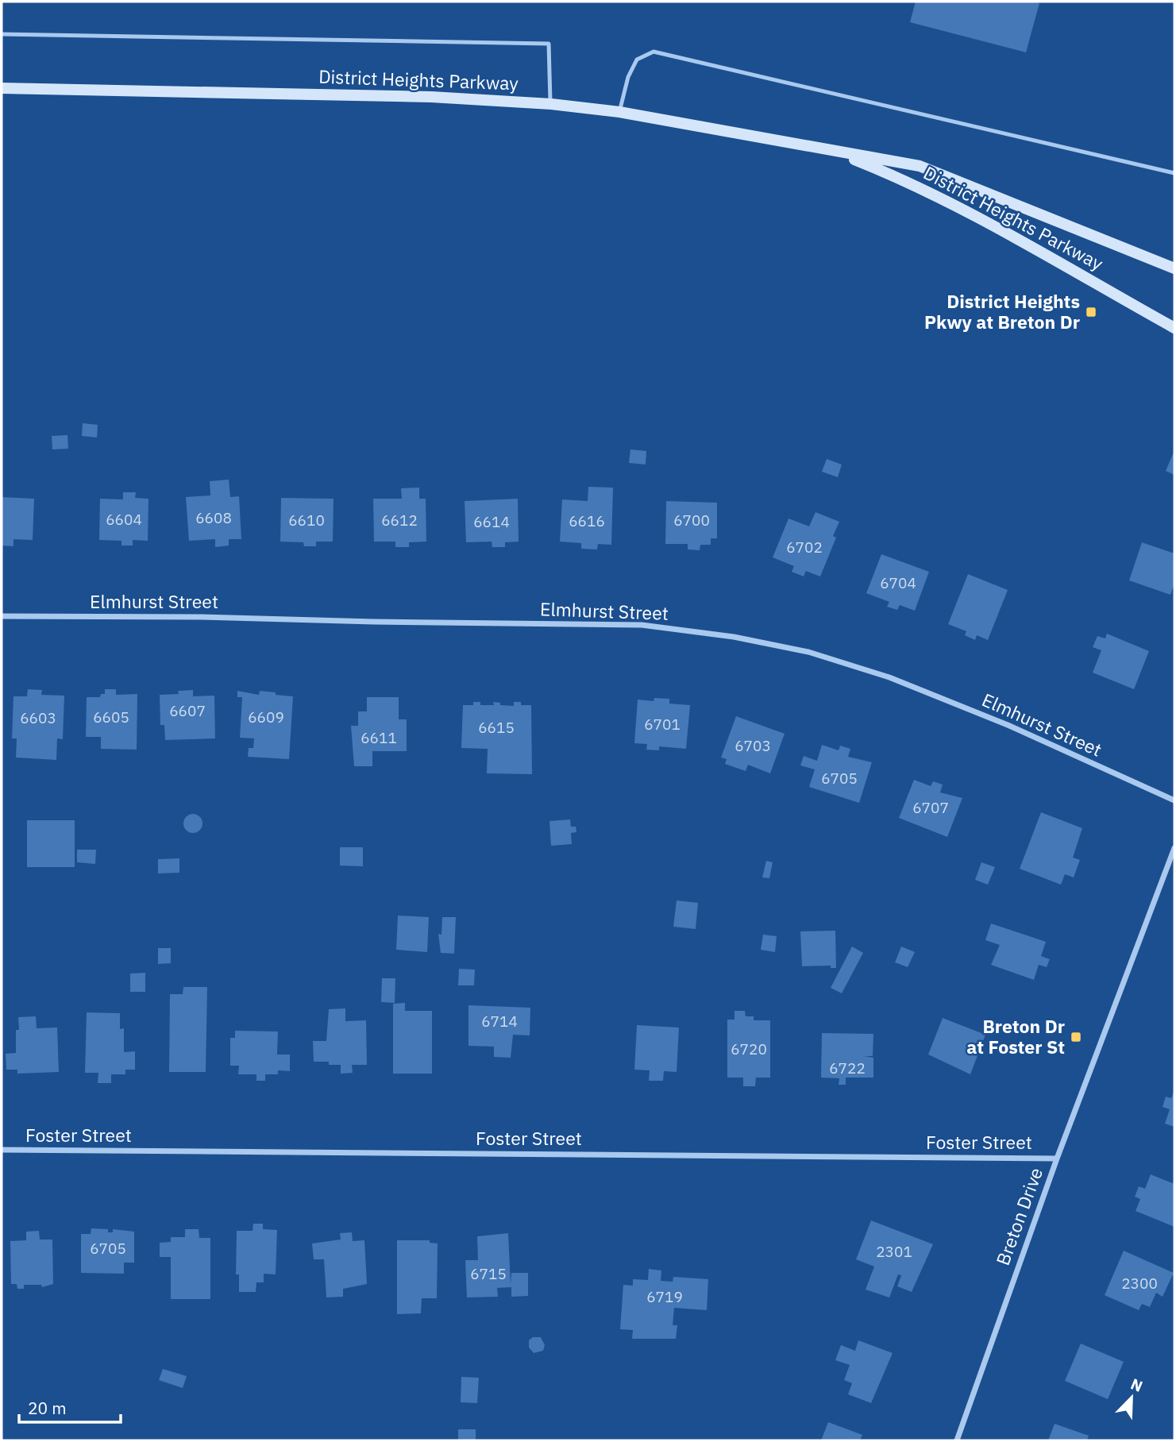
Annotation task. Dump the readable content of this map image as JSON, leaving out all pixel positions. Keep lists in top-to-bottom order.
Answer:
{
  "streets": {
    "street": [
      "District Heights Parkway",
      "Elmhurst Street",
      "Foster Street",
      "Breton Drive"
    ]
  },
  "crossings": [
    ["Foster Street", "Breton Drive"]
  ],
  "places": {
    "transit": ["District Heights Pkwy at Breton Dr", "Breton Dr at Foster St"]
  },
  "house_numbers": [
    "6608",
    "6604",
    "6610",
    "6612",
    "6700",
    "6616",
    "6614",
    "6702",
    "6704",
    "6607",
    "6605",
    "6609",
    "6603",
    "6701",
    "6615",
    "6611",
    "6703",
    "6705",
    "6707",
    "6714",
    "6720",
    "6722",
    "6705",
    "2301",
    "6715",
    "2300",
    "6719"
  ],
  "scale_bar": "20 m",
  "north": "top right"
}
